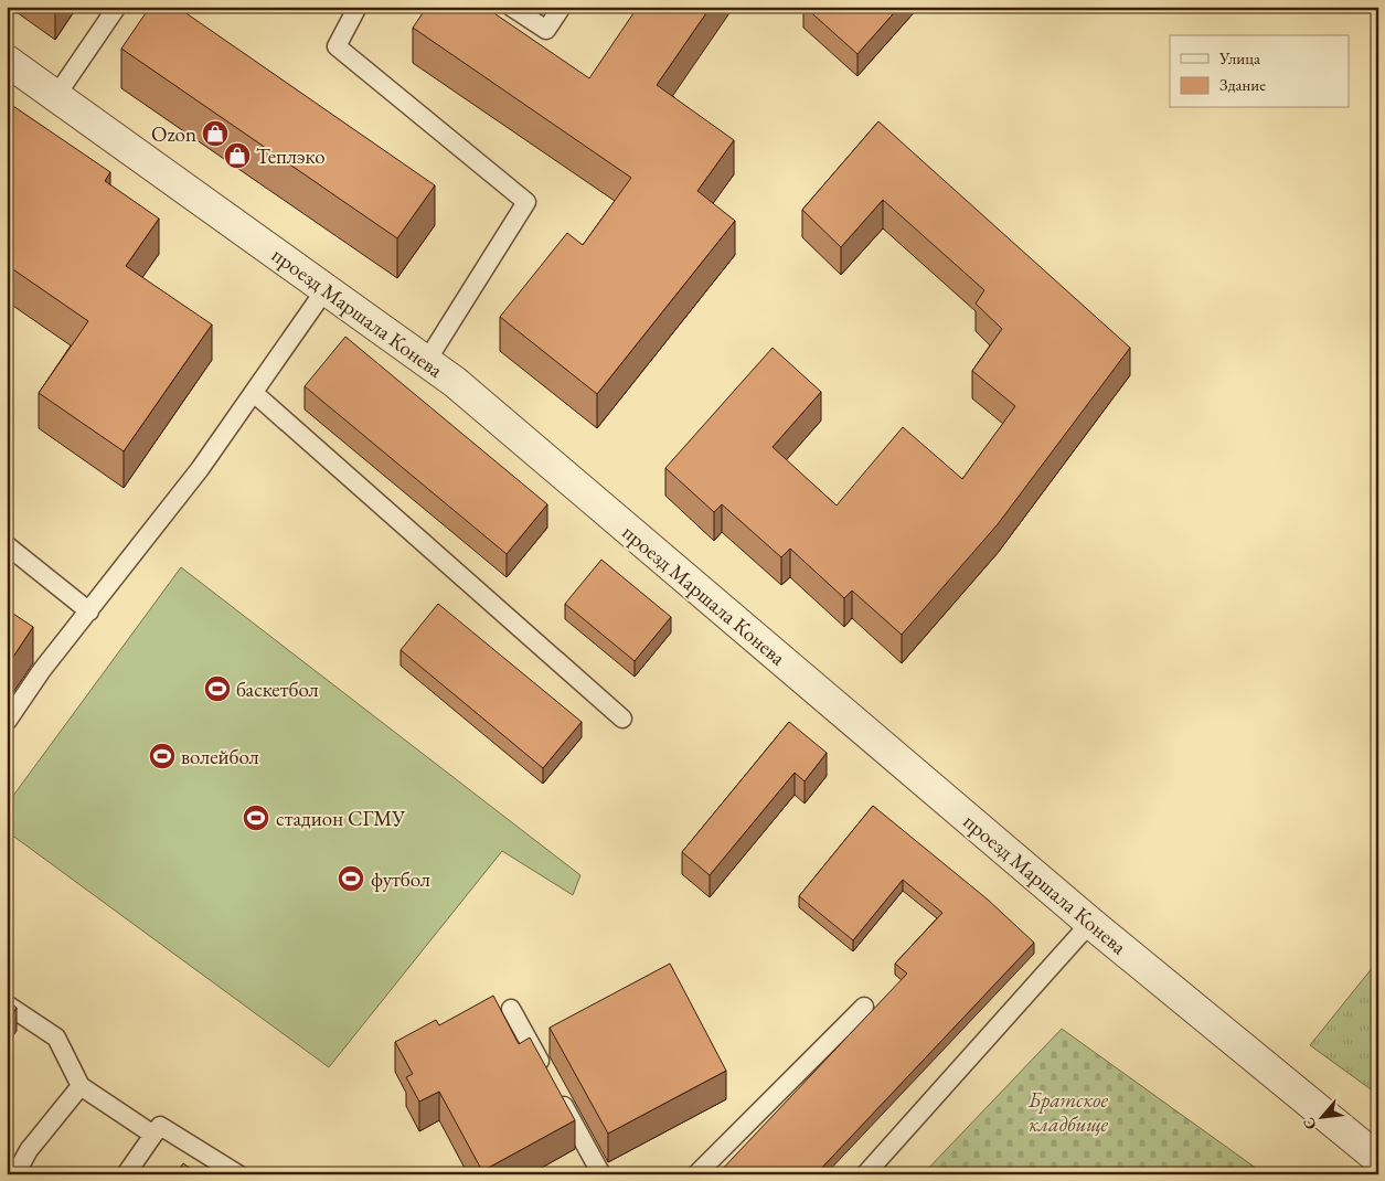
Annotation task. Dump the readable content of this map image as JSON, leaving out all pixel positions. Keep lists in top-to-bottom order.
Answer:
{
  "streets": {
    "street": ["проезд Маршала Конева"]
  },
  "parks": ["Братское кладбище"],
  "places": {
    "shop": ["Ozon", "Теплэко"],
    "sports": [
      "баскетбол",
      "волейбол",
      "стадион СГМУ",
      "футбол"
    ]
  },
  "legend": ["Улица", "Здание"],
  "north": "bottom left"
}
